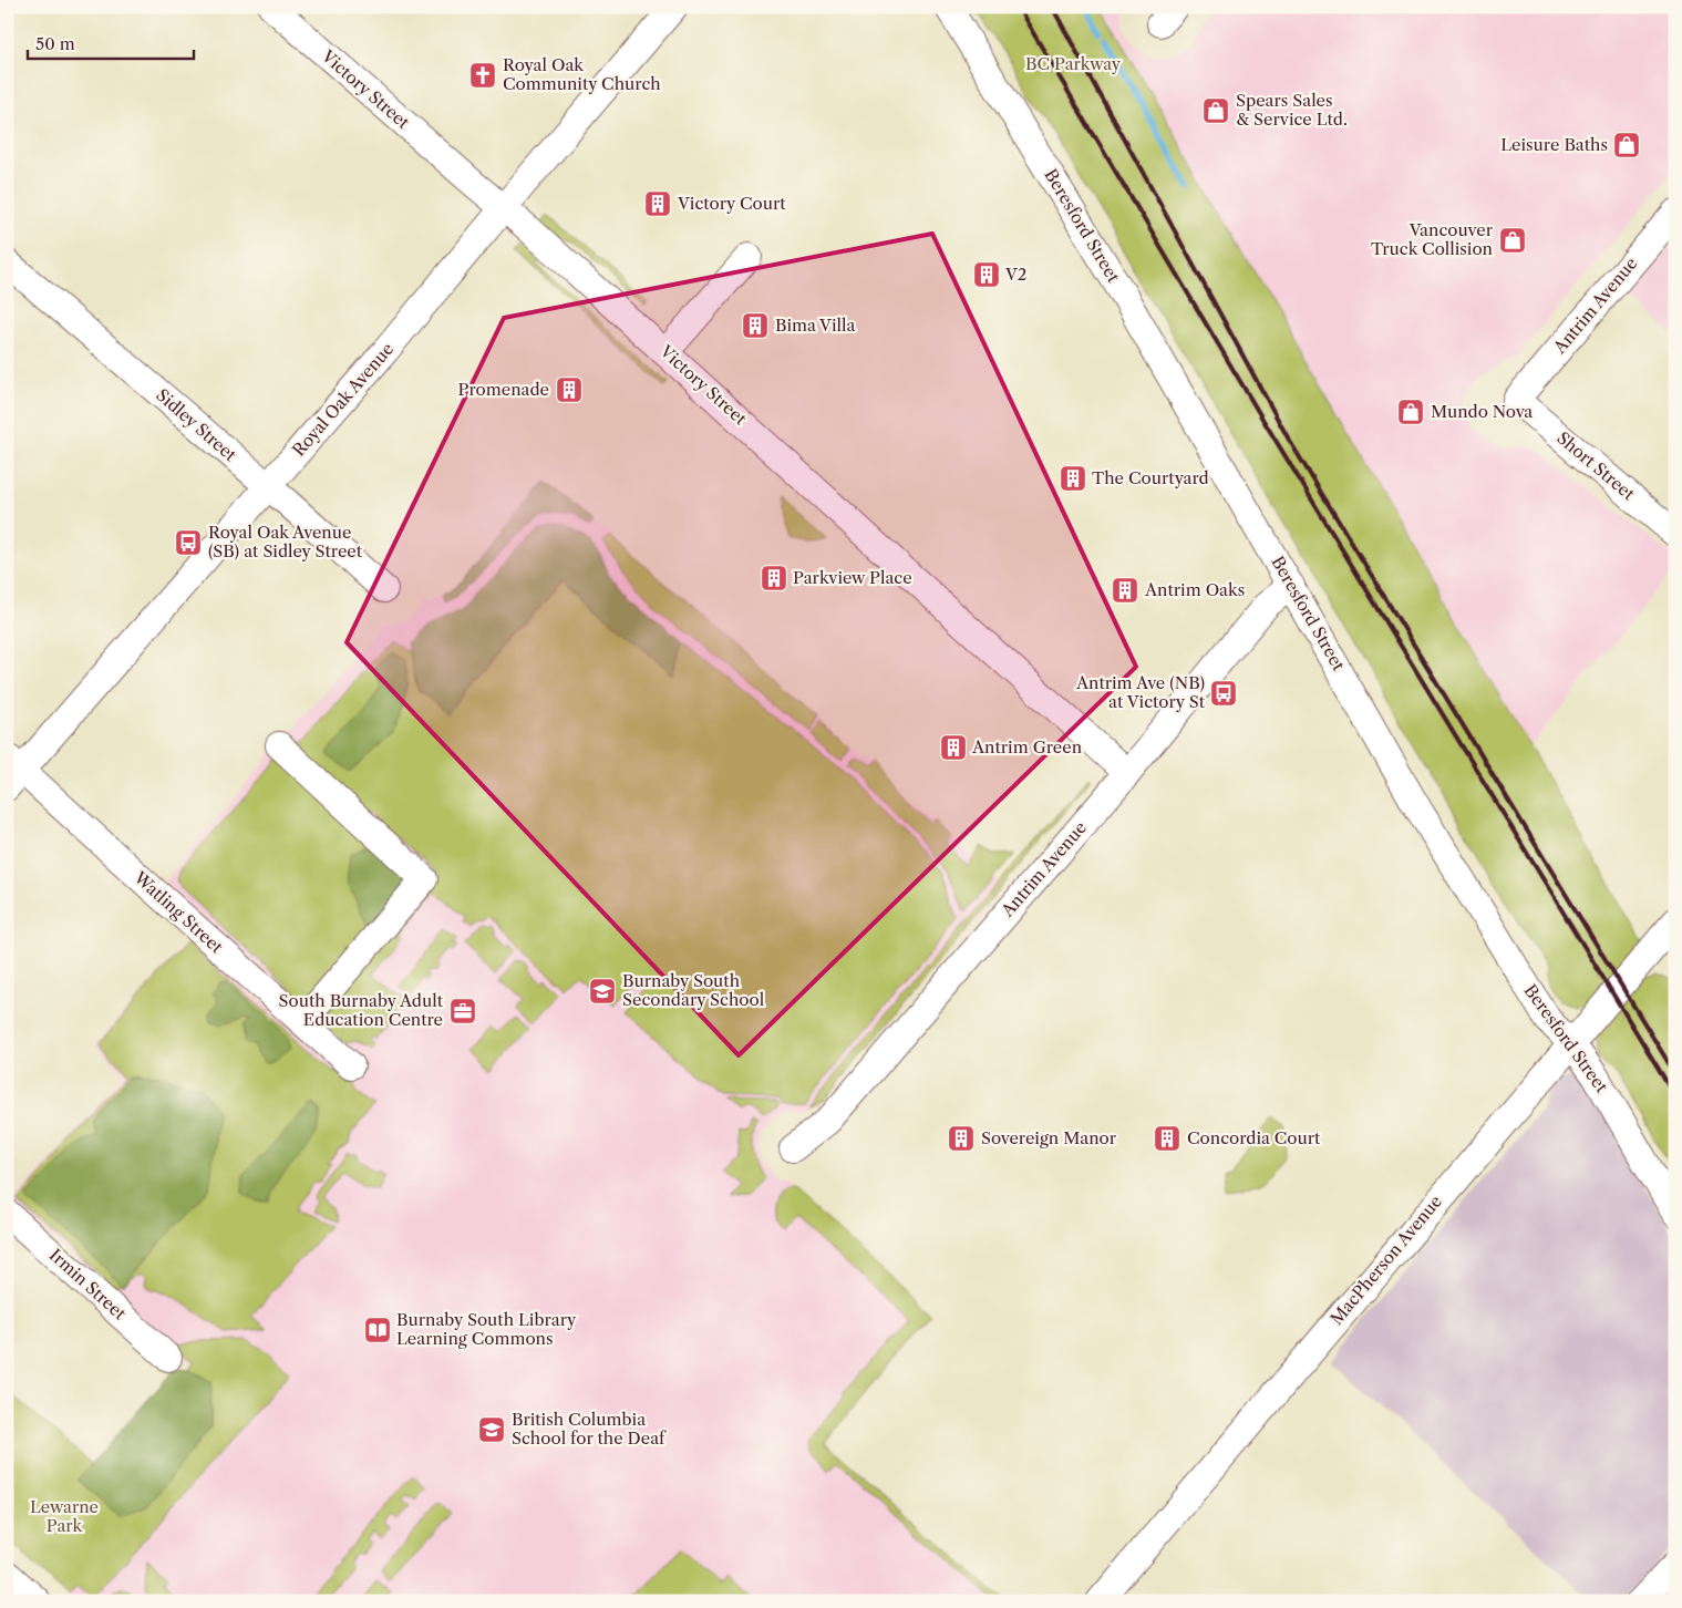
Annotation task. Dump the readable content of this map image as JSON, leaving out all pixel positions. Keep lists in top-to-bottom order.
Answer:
{
  "streets": {
    "street": [
      "Victory Street",
      "Beresford Street",
      "Antrim Avenue",
      "Royal Oak Avenue",
      "Sidley Street",
      "Short Street",
      "Watling Street",
      "MacPherson Avenue",
      "Irmin Street"
    ]
  },
  "crossings": [
    ["Victory Street", "Antrim Avenue"],
    ["Victory Street", "Royal Oak Avenue"],
    ["Beresford Street", "Antrim Avenue"],
    ["Beresford Street", "MacPherson Avenue"],
    ["Antrim Avenue", "Short Street"],
    ["Royal Oak Avenue", "Sidley Street"],
    ["Royal Oak Avenue", "Watling Street"]
  ],
  "parks": ["BC Parkway", "Lewarne Park"],
  "places": {
    "church": ["Royal Oak Community Church"],
    "shop": [
      "Spears Sales & Service Ltd.",
      "Leisure Baths",
      "Vancouver Truck Collision",
      "Mundo Nova"
    ],
    "building": [
      "Victory Court",
      "V2",
      "Bima Villa",
      "Promenade",
      "The Courtyard",
      "Parkview Place",
      "Antrim Oaks",
      "Antrim Green",
      "Sovereign Manor",
      "Concordia Court"
    ],
    "bus stop": ["Royal Oak Avenue (SB) at Sidley Street", "Antrim Ave (NB) at Victory St"],
    "school or university": ["Burnaby South Secondary School", "British Columbia School for the Deaf"],
    "office": ["South Burnaby Adult Education Centre"],
    "library": ["Burnaby South Library Learning Commons"]
  },
  "scale_bar": "50 m"
}
